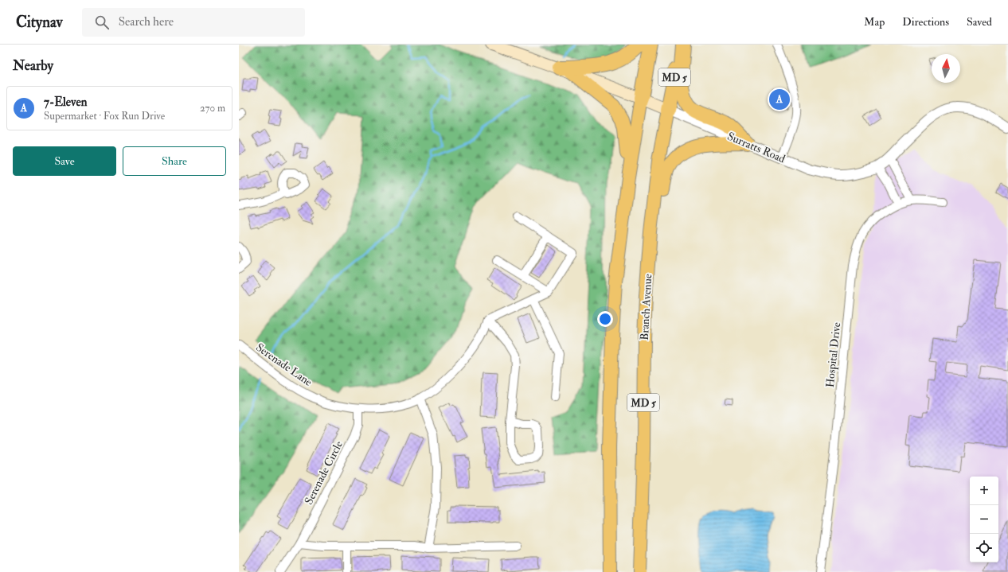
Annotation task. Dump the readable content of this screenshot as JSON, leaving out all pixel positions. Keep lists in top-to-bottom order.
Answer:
{
  "streets": {
    "highway": ["MD 5", "Branch Avenue"],
    "main road": ["Surratts Road"],
    "street": ["Hospital Drive", "Serenade Lane", "Serenade Circle"]
  },
  "crossings": [
    ["MD 5", "Surratts Road"],
    ["Surratts Road", "Branch Avenue"],
    ["Serenade Lane", "Serenade Circle"]
  ],
  "north": "top",
  "page": {
    "header": "Citynav",
    "search": "Search here",
    "nav": ["Map", "Directions", "Saved"],
    "heading": "Nearby",
    "list": [
      {
        "mark": "A",
        "name": "7-Eleven",
        "note": "Supermarket · Fox Run Drive",
        "value": "270 m"
      }
    ],
    "pins": "A",
    "buttons": ["Save", "Share"],
    "map_buttons": ["+", "−"]
  }
}
